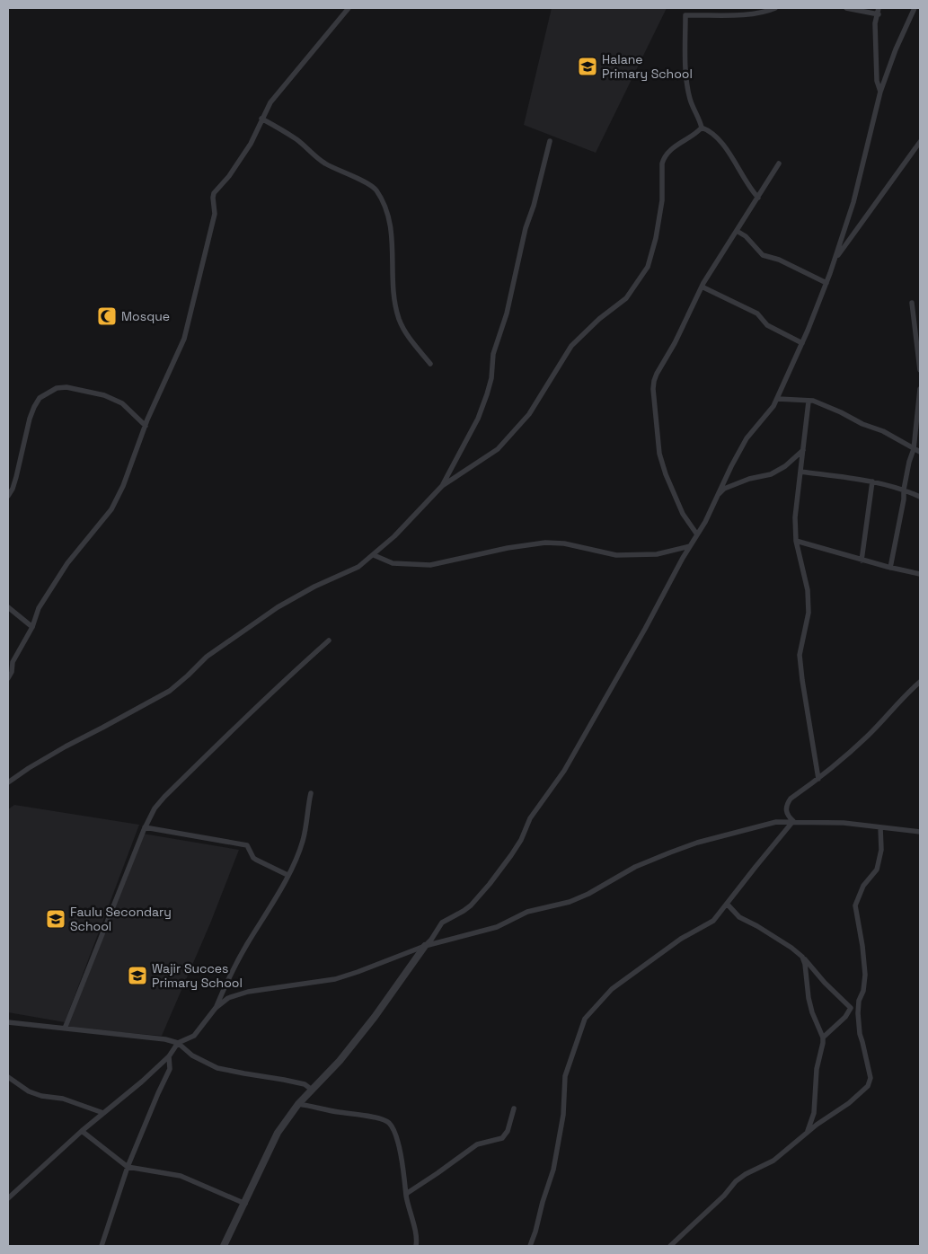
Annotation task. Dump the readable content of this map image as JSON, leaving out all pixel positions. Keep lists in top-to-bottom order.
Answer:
{
  "places": {
    "school or university": ["Halane Primary School", "Faulu Secondary School", "Wajir Succes Primary School"],
    "mosque": ["Mosque"]
  }
}
